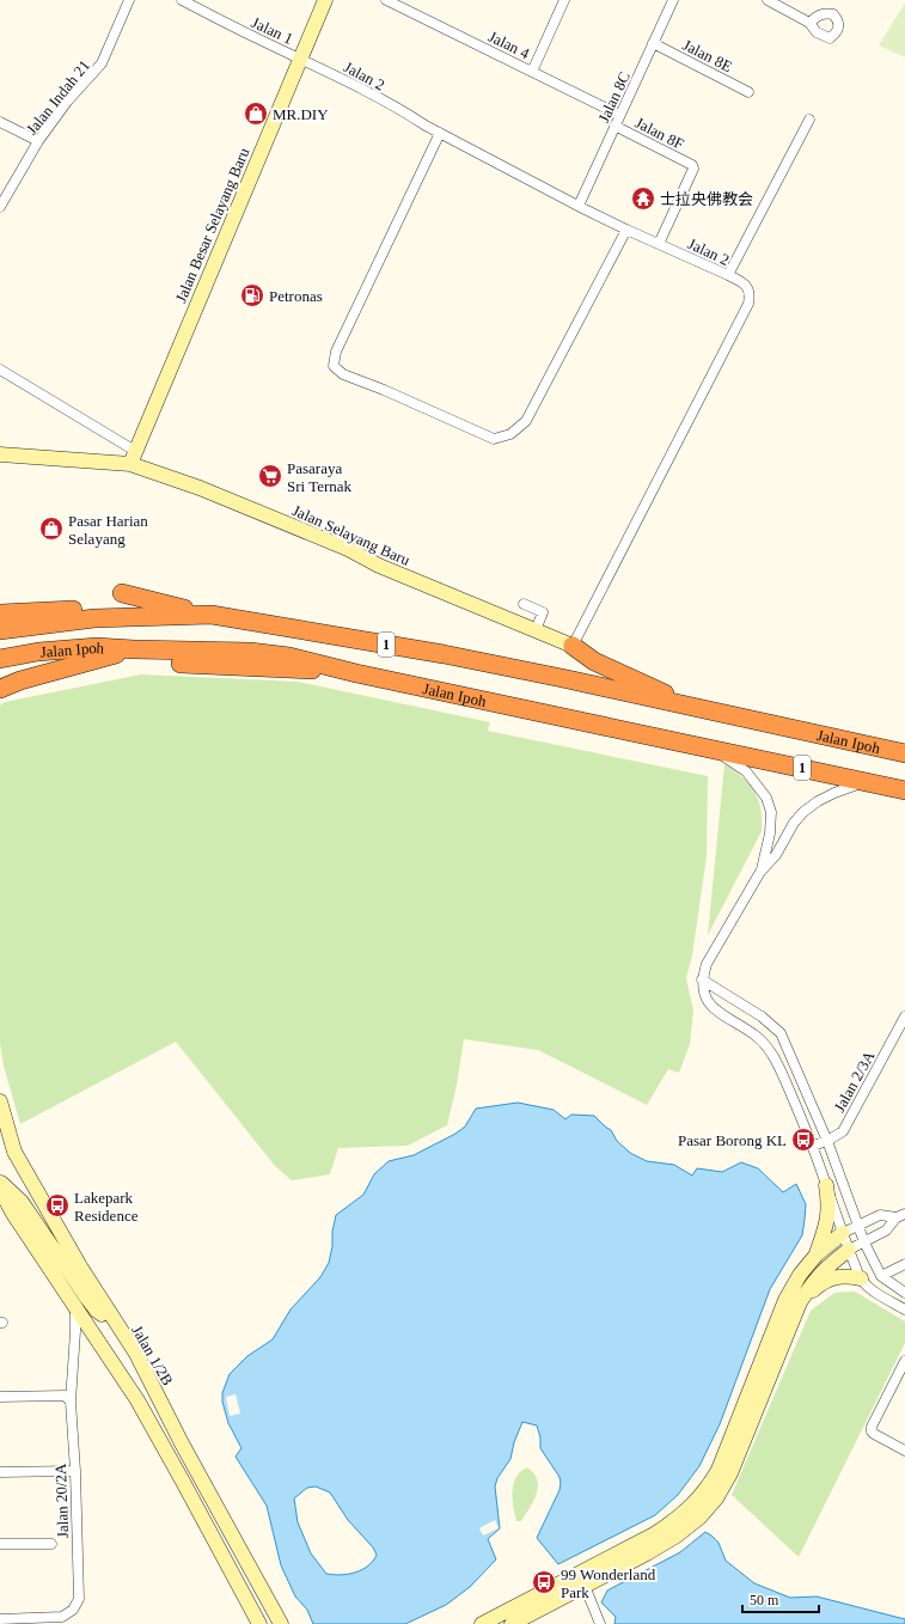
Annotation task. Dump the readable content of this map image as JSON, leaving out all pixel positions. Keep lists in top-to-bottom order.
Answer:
{
  "streets": {
    "highway": ["1", "Jalan Ipoh"],
    "street": [
      "Jalan 1",
      "Jalan 4",
      "Jalan 8E",
      "Jalan 2",
      "Jalan Indah 21",
      "Jalan 8C",
      "Jalan 8F",
      "Jalan Besar Selayang Baru",
      "Jalan Selayang Baru",
      "Jalan 2/3A",
      "Jalan 1/2B",
      "Jalan 20/2A"
    ]
  },
  "crossings": [
    ["Jalan 1", "Jalan 2"],
    ["Jalan 1", "Jalan Besar Selayang Baru"],
    ["Jalan 4", "Jalan 8C"],
    ["Jalan 8E", "Jalan 8C"],
    ["Jalan 2", "Jalan 8C"],
    ["Jalan 2", "Jalan 8F"],
    ["Jalan 2", "Jalan Besar Selayang Baru"],
    ["Jalan 2", "Jalan Selayang Baru"],
    ["Jalan 8C", "Jalan 8F"],
    ["Jalan Besar Selayang Baru", "Jalan Selayang Baru"]
  ],
  "places": {
    "shop": ["MR.DIY", "Pasar Harian Selayang"],
    "temple": ["士拉央佛教会"],
    "fuel station": ["Petronas"],
    "supermarket": ["Pasaraya Sri Ternak"],
    "bus stop": ["Pasar Borong KL", "Lakepark Residence", "99 Wonderland Park"]
  },
  "scale_bar": "50 m"
}
